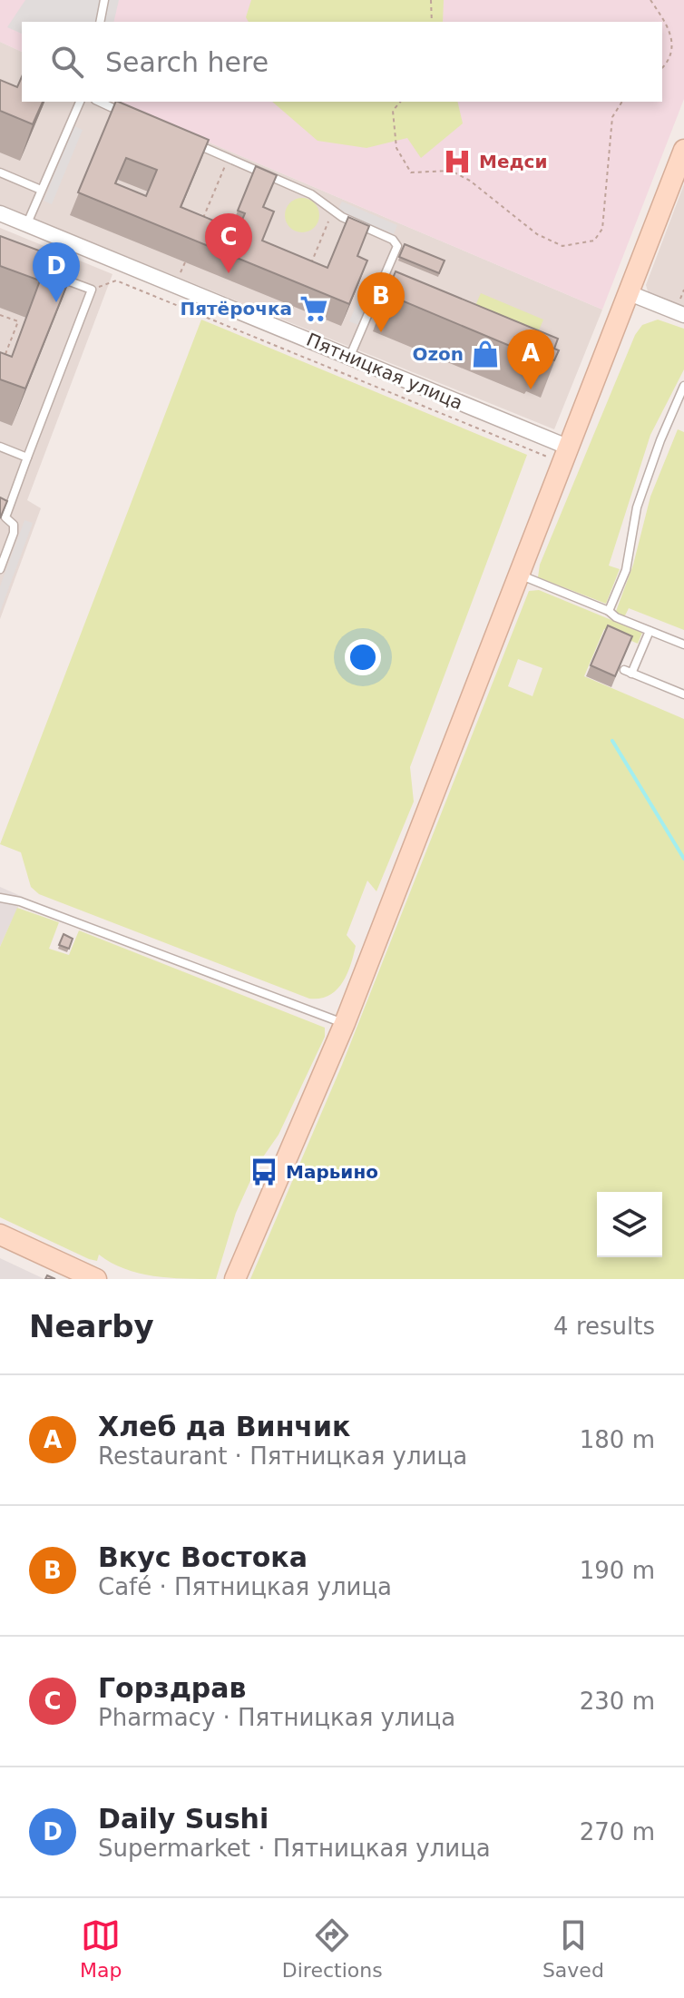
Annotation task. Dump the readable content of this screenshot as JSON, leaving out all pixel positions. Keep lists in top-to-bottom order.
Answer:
{
  "streets": {
    "street": ["Пятницкая улица"]
  },
  "places": {
    "hospital": ["Медси"],
    "supermarket": ["Пятёрочка"],
    "shop": ["Ozon"],
    "bus stop": ["Марьино"]
  },
  "page": {
    "search": "Search here",
    "pins": [
      "C",
      "D",
      "B",
      "A"
    ],
    "heading": ["Nearby", "4 results"],
    "list": [
      {
        "mark": "A",
        "name": "Хлеб да Винчик",
        "note": "Restaurant · Пятницкая улица",
        "value": "180 m"
      },
      {
        "mark": "B",
        "name": "Вкус Востока",
        "note": "Café · Пятницкая улица",
        "value": "190 m"
      },
      {
        "mark": "C",
        "name": "Горздрав",
        "note": "Pharmacy · Пятницкая улица",
        "value": "230 m"
      },
      {
        "mark": "D",
        "name": "Daily Sushi",
        "note": "Supermarket · Пятницкая улица",
        "value": "270 m"
      }
    ],
    "nav": ["Map", "Directions", "Saved"]
  }
}
